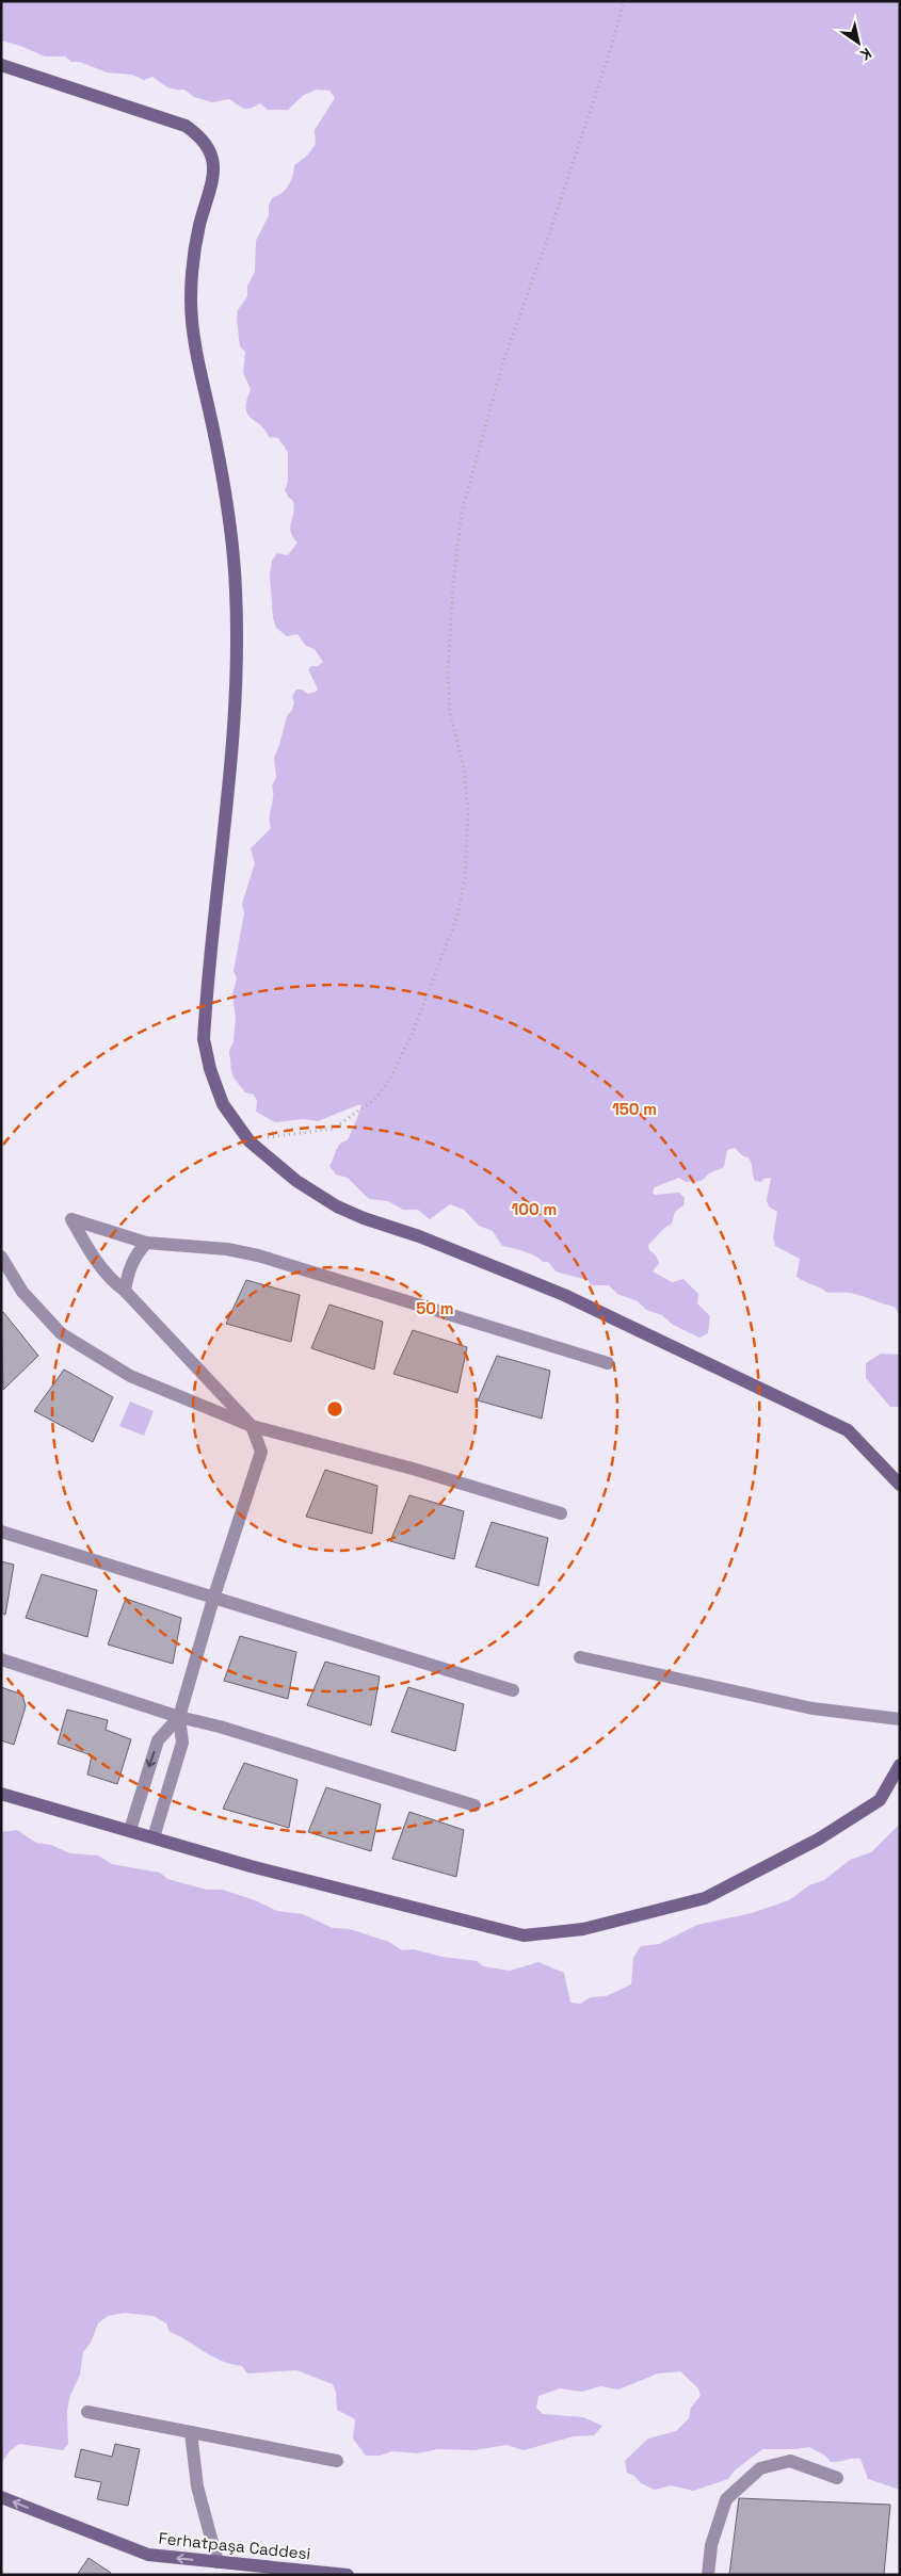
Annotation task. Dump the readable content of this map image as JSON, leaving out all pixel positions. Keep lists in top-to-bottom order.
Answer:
{
  "streets": {
    "street": ["Ferhatpaşa Caddesi"]
  },
  "one_way": ["Ferhatpaşa Caddesi"],
  "north": "bottom right",
  "rings": ["150 m", "100 m", "50 m"]
}
